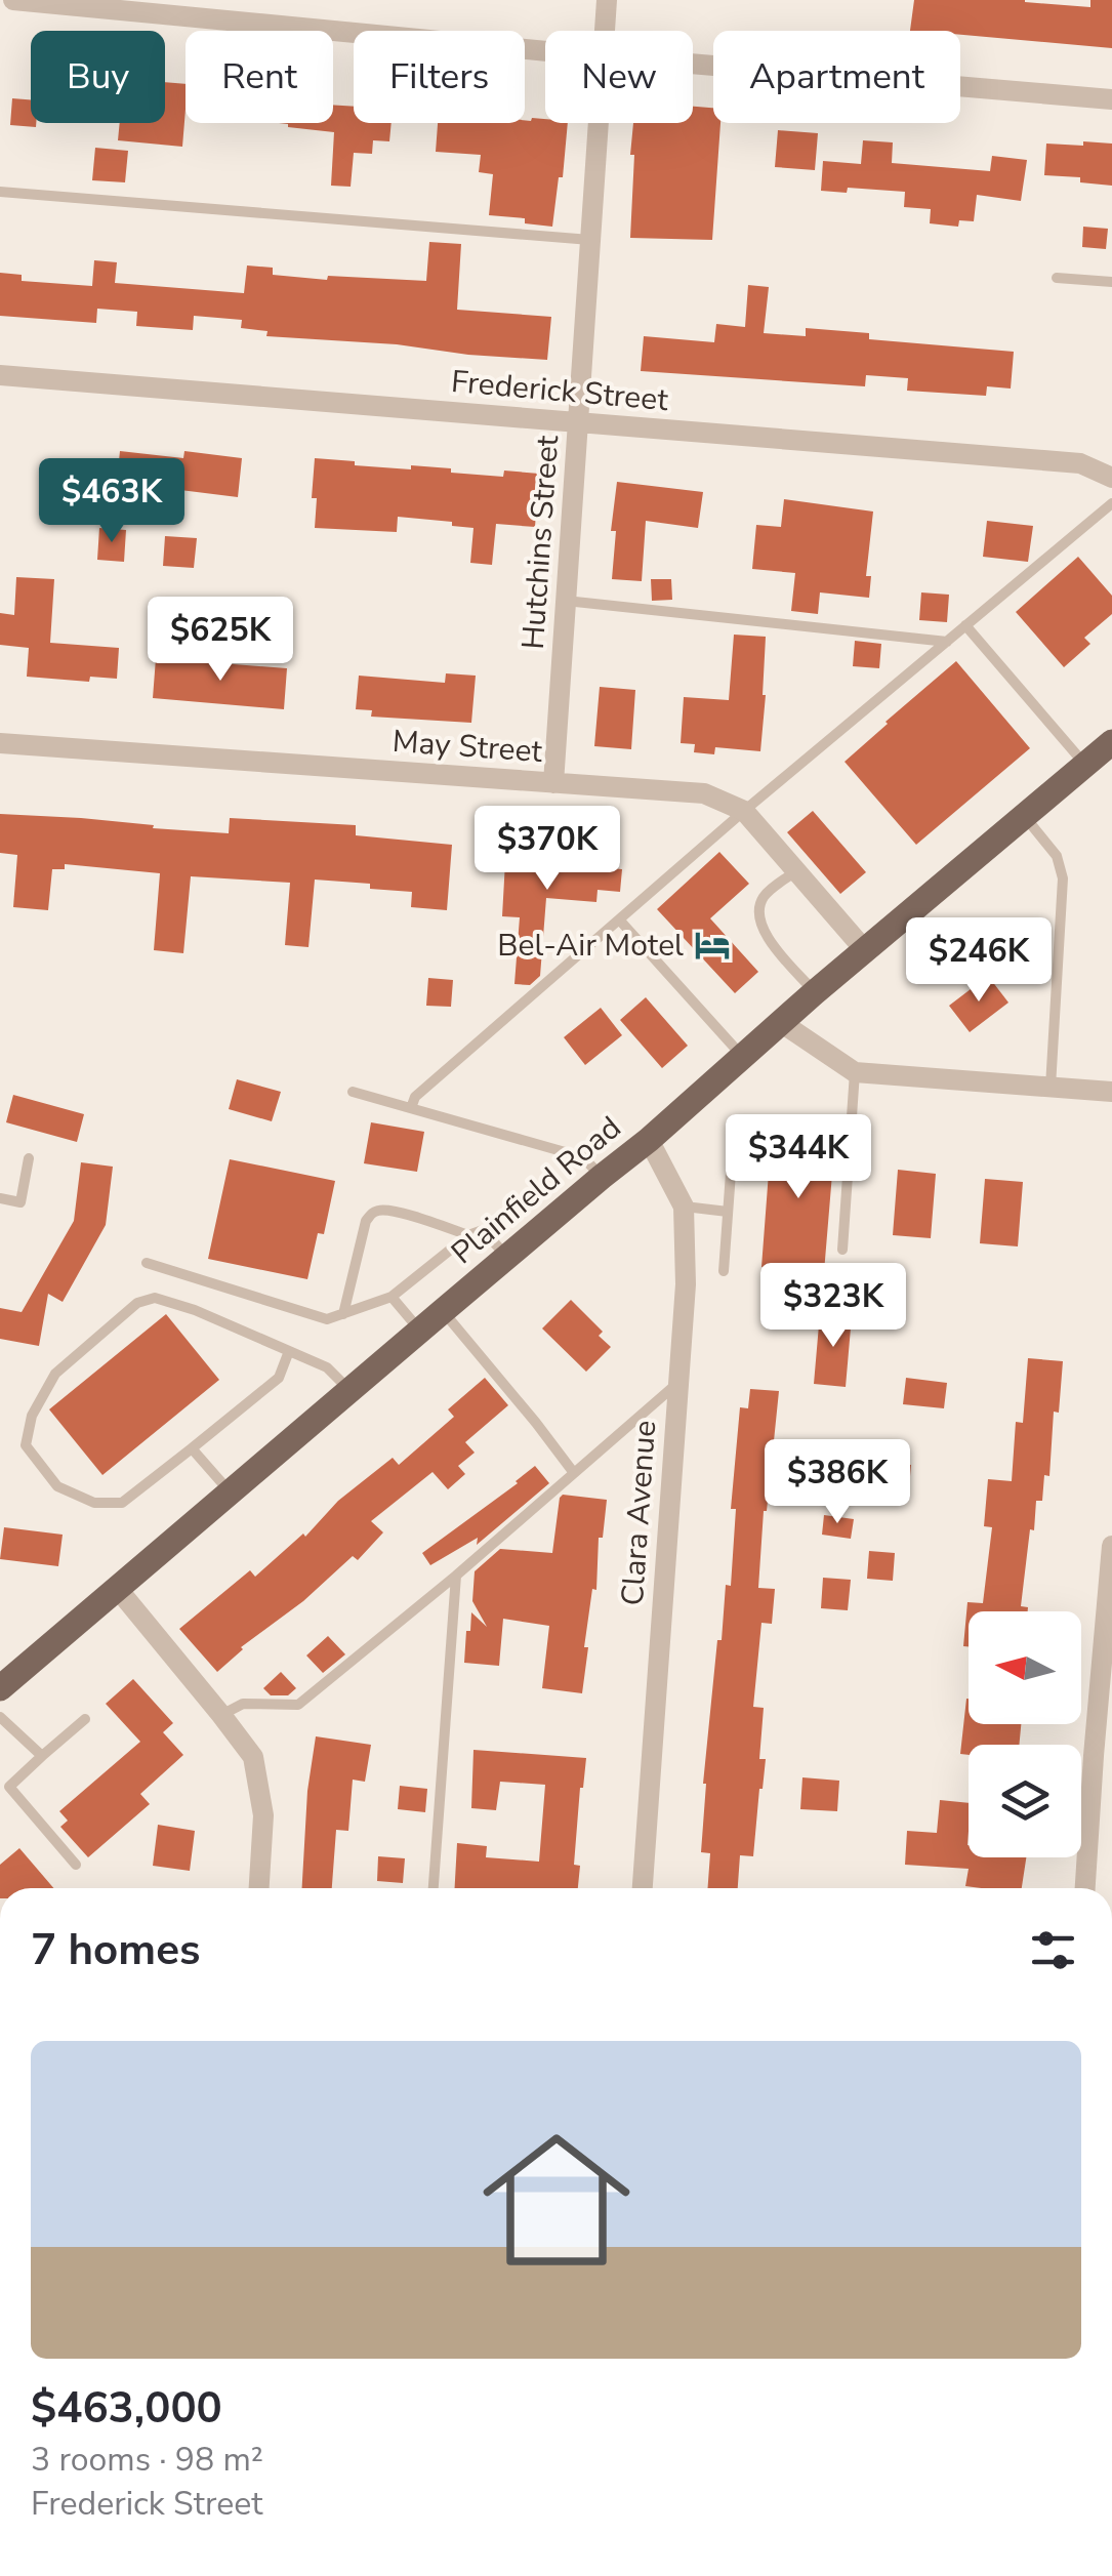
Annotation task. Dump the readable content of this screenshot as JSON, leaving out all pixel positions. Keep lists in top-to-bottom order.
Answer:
{
  "streets": {
    "main road": ["Plainfield Road"],
    "street": [
      "Frederick Street",
      "Hutchins Street",
      "May Street",
      "Clara Avenue"
    ]
  },
  "crossings": [
    ["Frederick Street", "Hutchins Street"],
    ["Hutchins Street", "May Street"],
    ["May Street", "Plainfield Road"],
    ["Plainfield Road", "Clara Avenue"]
  ],
  "places": {
    "hotel": ["Bel-Air Motel"]
  },
  "north": "left",
  "page": {
    "chip": [
      "Buy",
      "Rent",
      "Filters",
      "New",
      "Apartment"
    ],
    "price": [
      "$463K",
      "$625K",
      "$370K",
      "$246K",
      "$344K",
      "$323K",
      "$386K"
    ],
    "heading": "7 homes",
    "list": [
      {
        "name": "$463,000",
        "note": "3 rooms · 98 m² · Frederick Street"
      }
    ]
  }
}
